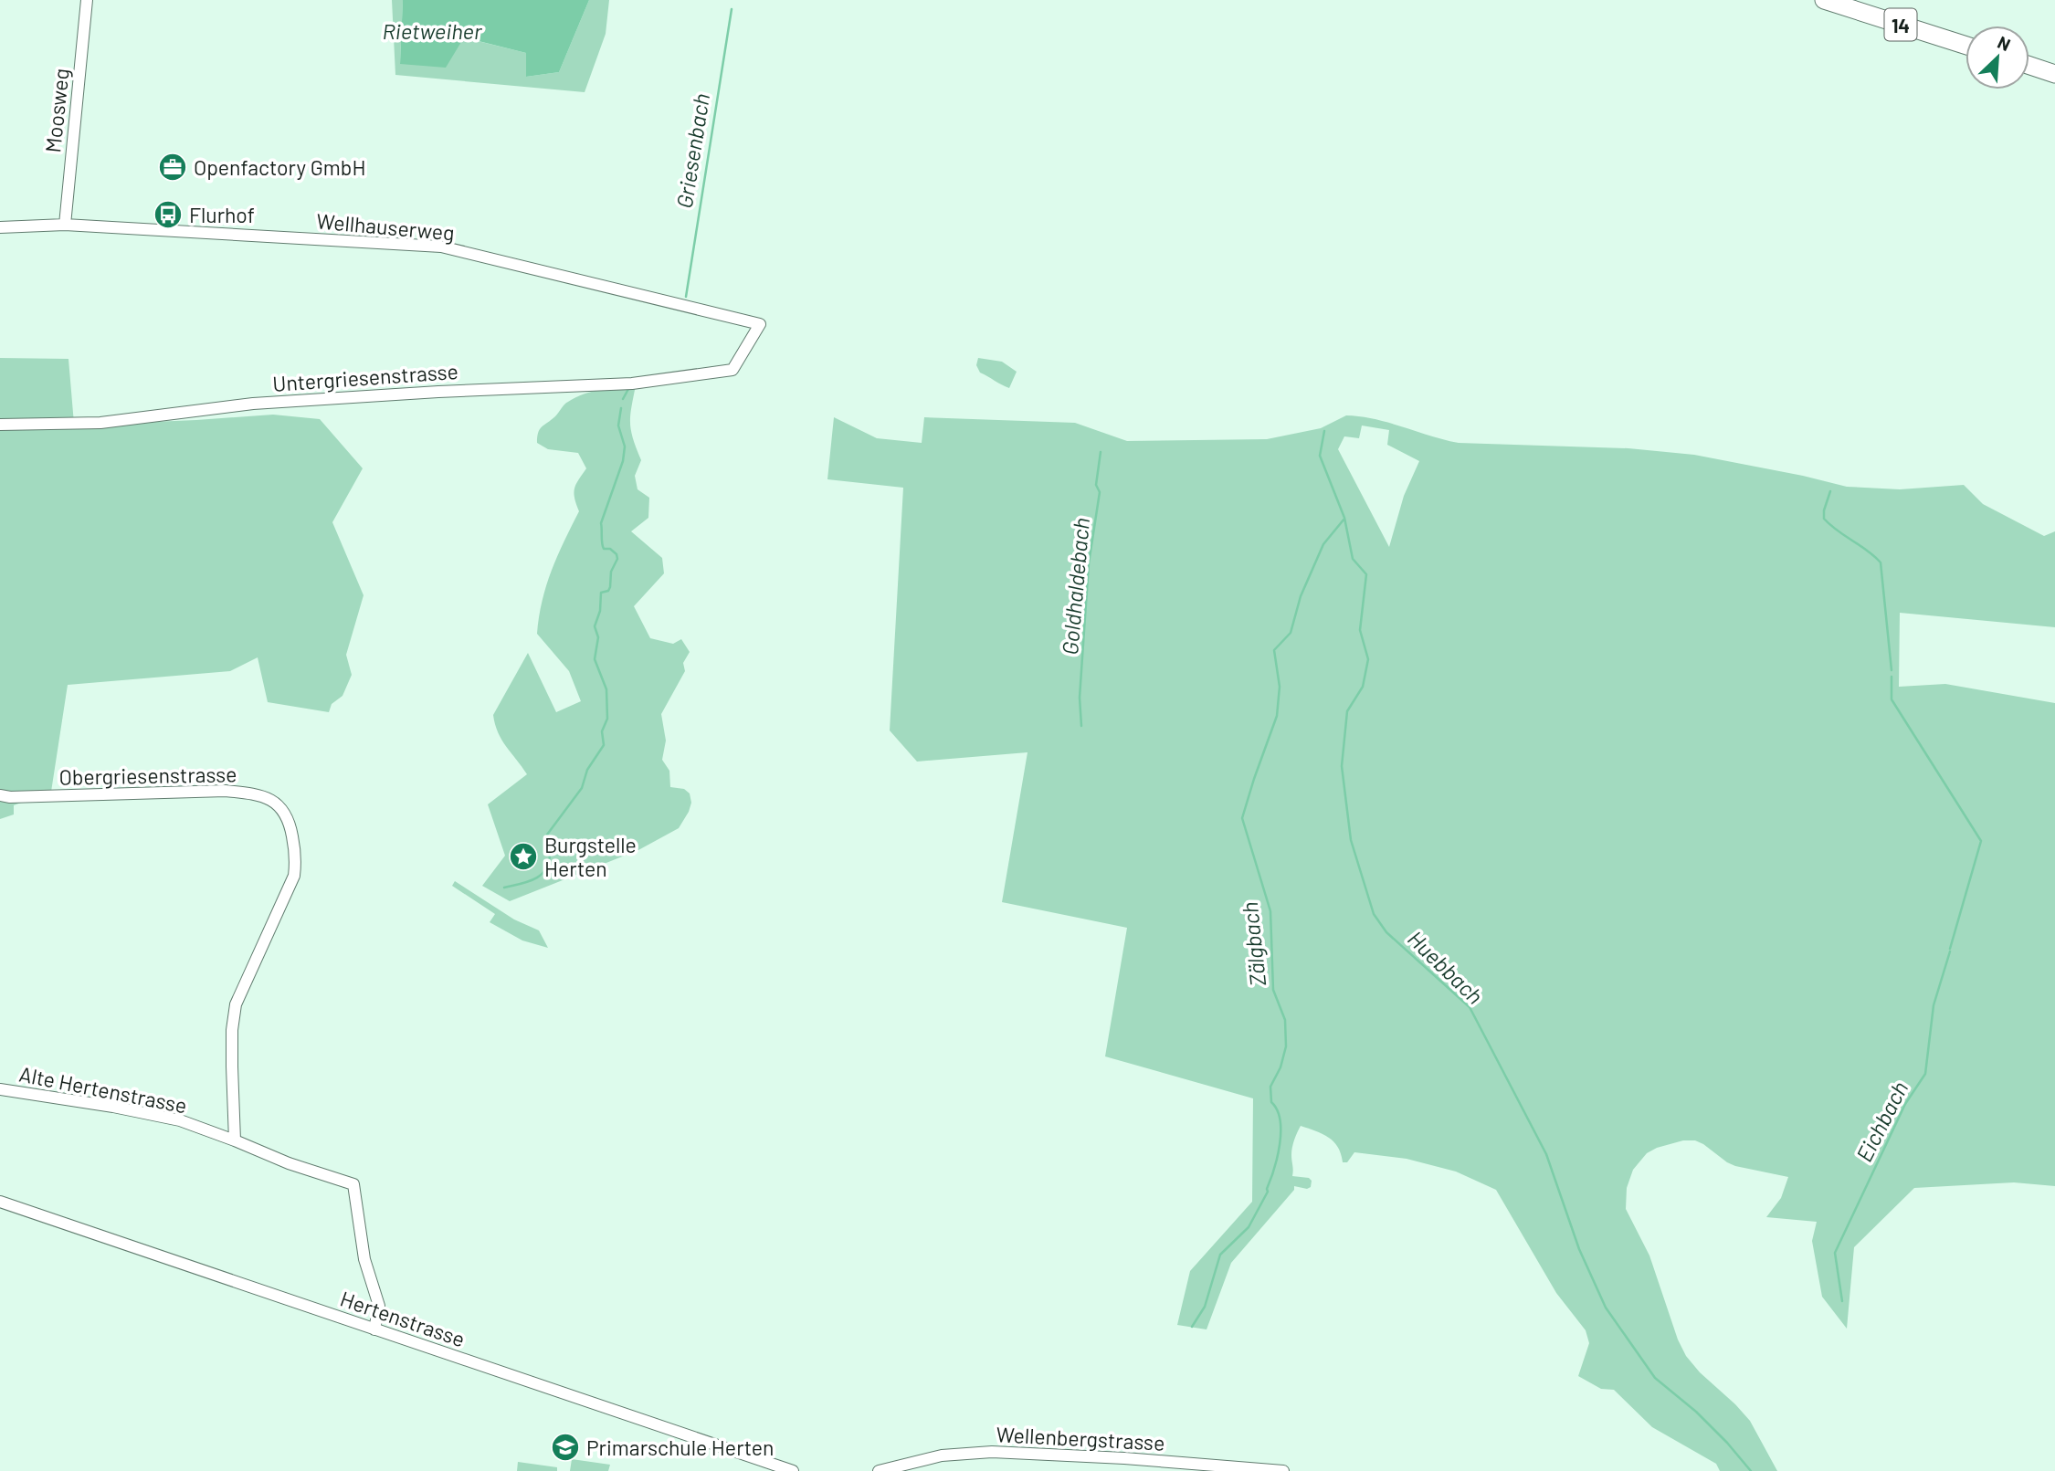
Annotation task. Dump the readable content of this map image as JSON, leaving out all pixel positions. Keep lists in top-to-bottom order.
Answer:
{
  "streets": {
    "main road": ["14"],
    "street": [
      "Moosweg",
      "Wellhauserweg",
      "Untergriesenstrasse",
      "Obergriesenstrasse",
      "Alte Hertenstrasse",
      "Hertenstrasse",
      "Wellenbergstrasse"
    ]
  },
  "crossings": [
    ["Moosweg", "Wellhauserweg"],
    ["Wellhauserweg", "Untergriesenstrasse"],
    ["Obergriesenstrasse", "Alte Hertenstrasse"]
  ],
  "water": [
    "Rietweiher",
    "Griesenbach",
    "Goldhaldebach",
    "Zälgbach",
    "Huebbach",
    "Eichbach"
  ],
  "places": {
    "office": ["Openfactory GmbH"],
    "bus stop": ["Flurhof"],
    "place": ["Burgstelle Herten"],
    "school or university": ["Primarschule Herten"]
  },
  "north": "top right"
}
